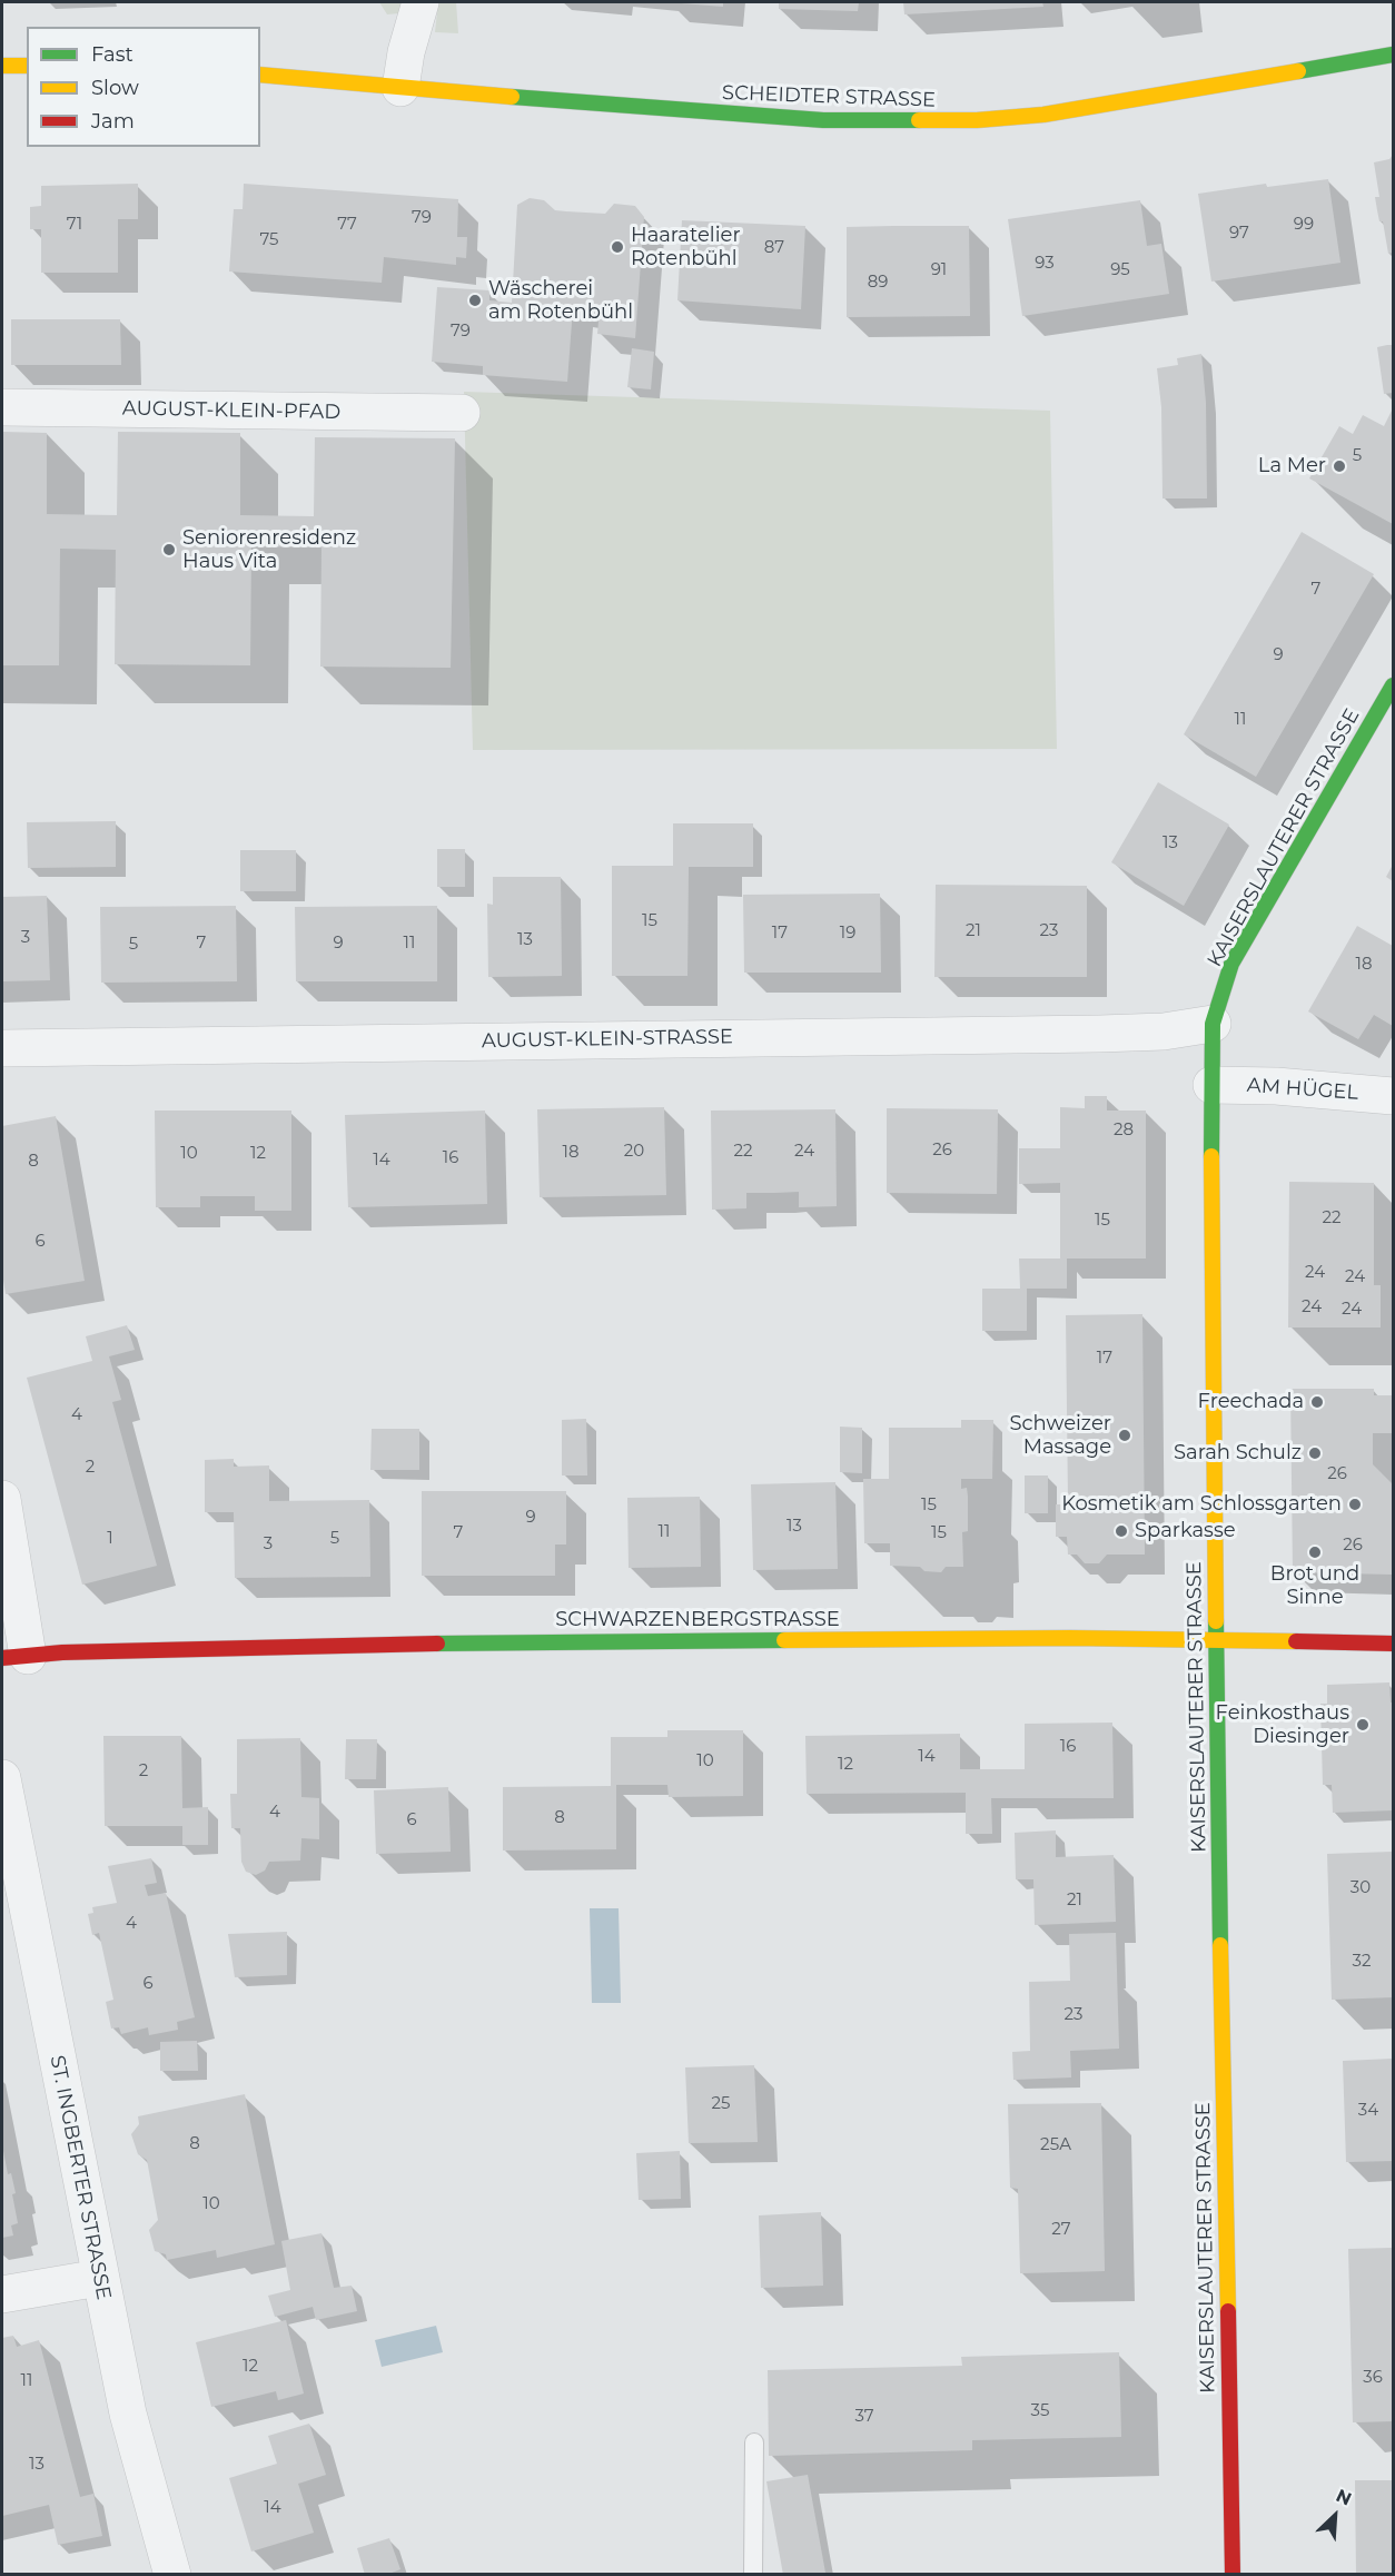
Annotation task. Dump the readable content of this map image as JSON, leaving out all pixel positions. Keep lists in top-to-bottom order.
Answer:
{
  "streets": {
    "street": [
      "SCHEIDTER STRASSE",
      "AUGUST-KLEIN-PFAD",
      "KAISERSLAUTERER STRASSE",
      "AUGUST-KLEIN-STRASSE",
      "AM HÜGEL",
      "SCHWARZENBERGSTRASSE",
      "ST. INGBERTER STRASSE"
    ]
  },
  "crossings": [
    ["KAISERSLAUTERER STRASSE", "AUGUST-KLEIN-STRASSE"],
    ["KAISERSLAUTERER STRASSE", "AM HÜGEL"],
    ["KAISERSLAUTERER STRASSE", "SCHWARZENBERGSTRASSE"]
  ],
  "places": [
    "Haaratelier Rotenbühl",
    "Wäscherei am Rotenbühl",
    "La Mer",
    "Seniorenresidenz Haus Vita",
    "Freechada",
    "Schweizer Massage",
    "Sarah Schulz",
    "Kosmetik am Schlossgarten",
    "Sparkasse",
    "Brot und Sinne",
    "Feinkosthaus Diesinger"
  ],
  "house_numbers": [
    "79",
    "71",
    "77",
    "99",
    "97",
    "75",
    "87",
    "93",
    "91",
    "95",
    "89",
    "79",
    "5",
    "7",
    "9",
    "11",
    "13",
    "15",
    "21",
    "23",
    "17",
    "19",
    "3",
    "13",
    "7",
    "9",
    "11",
    "5",
    "18",
    "28",
    "26",
    "20",
    "22",
    "24",
    "18",
    "10",
    "12",
    "16",
    "14",
    "8",
    "22",
    "15",
    "6",
    "24",
    "24",
    "24",
    "24",
    "17",
    "4",
    "2",
    "26",
    "15",
    "9",
    "13",
    "11",
    "7",
    "15",
    "1",
    "5",
    "3",
    "26",
    "16",
    "14",
    "10",
    "12",
    "2",
    "4",
    "8",
    "6",
    "30",
    "21",
    "4",
    "32",
    "6",
    "23",
    "25",
    "34",
    "8",
    "25A",
    "10",
    "27",
    "12",
    "36",
    "11",
    "35",
    "37",
    "13",
    "14"
  ],
  "legend": ["Fast", "Slow", "Jam"],
  "north": "top right"
}
